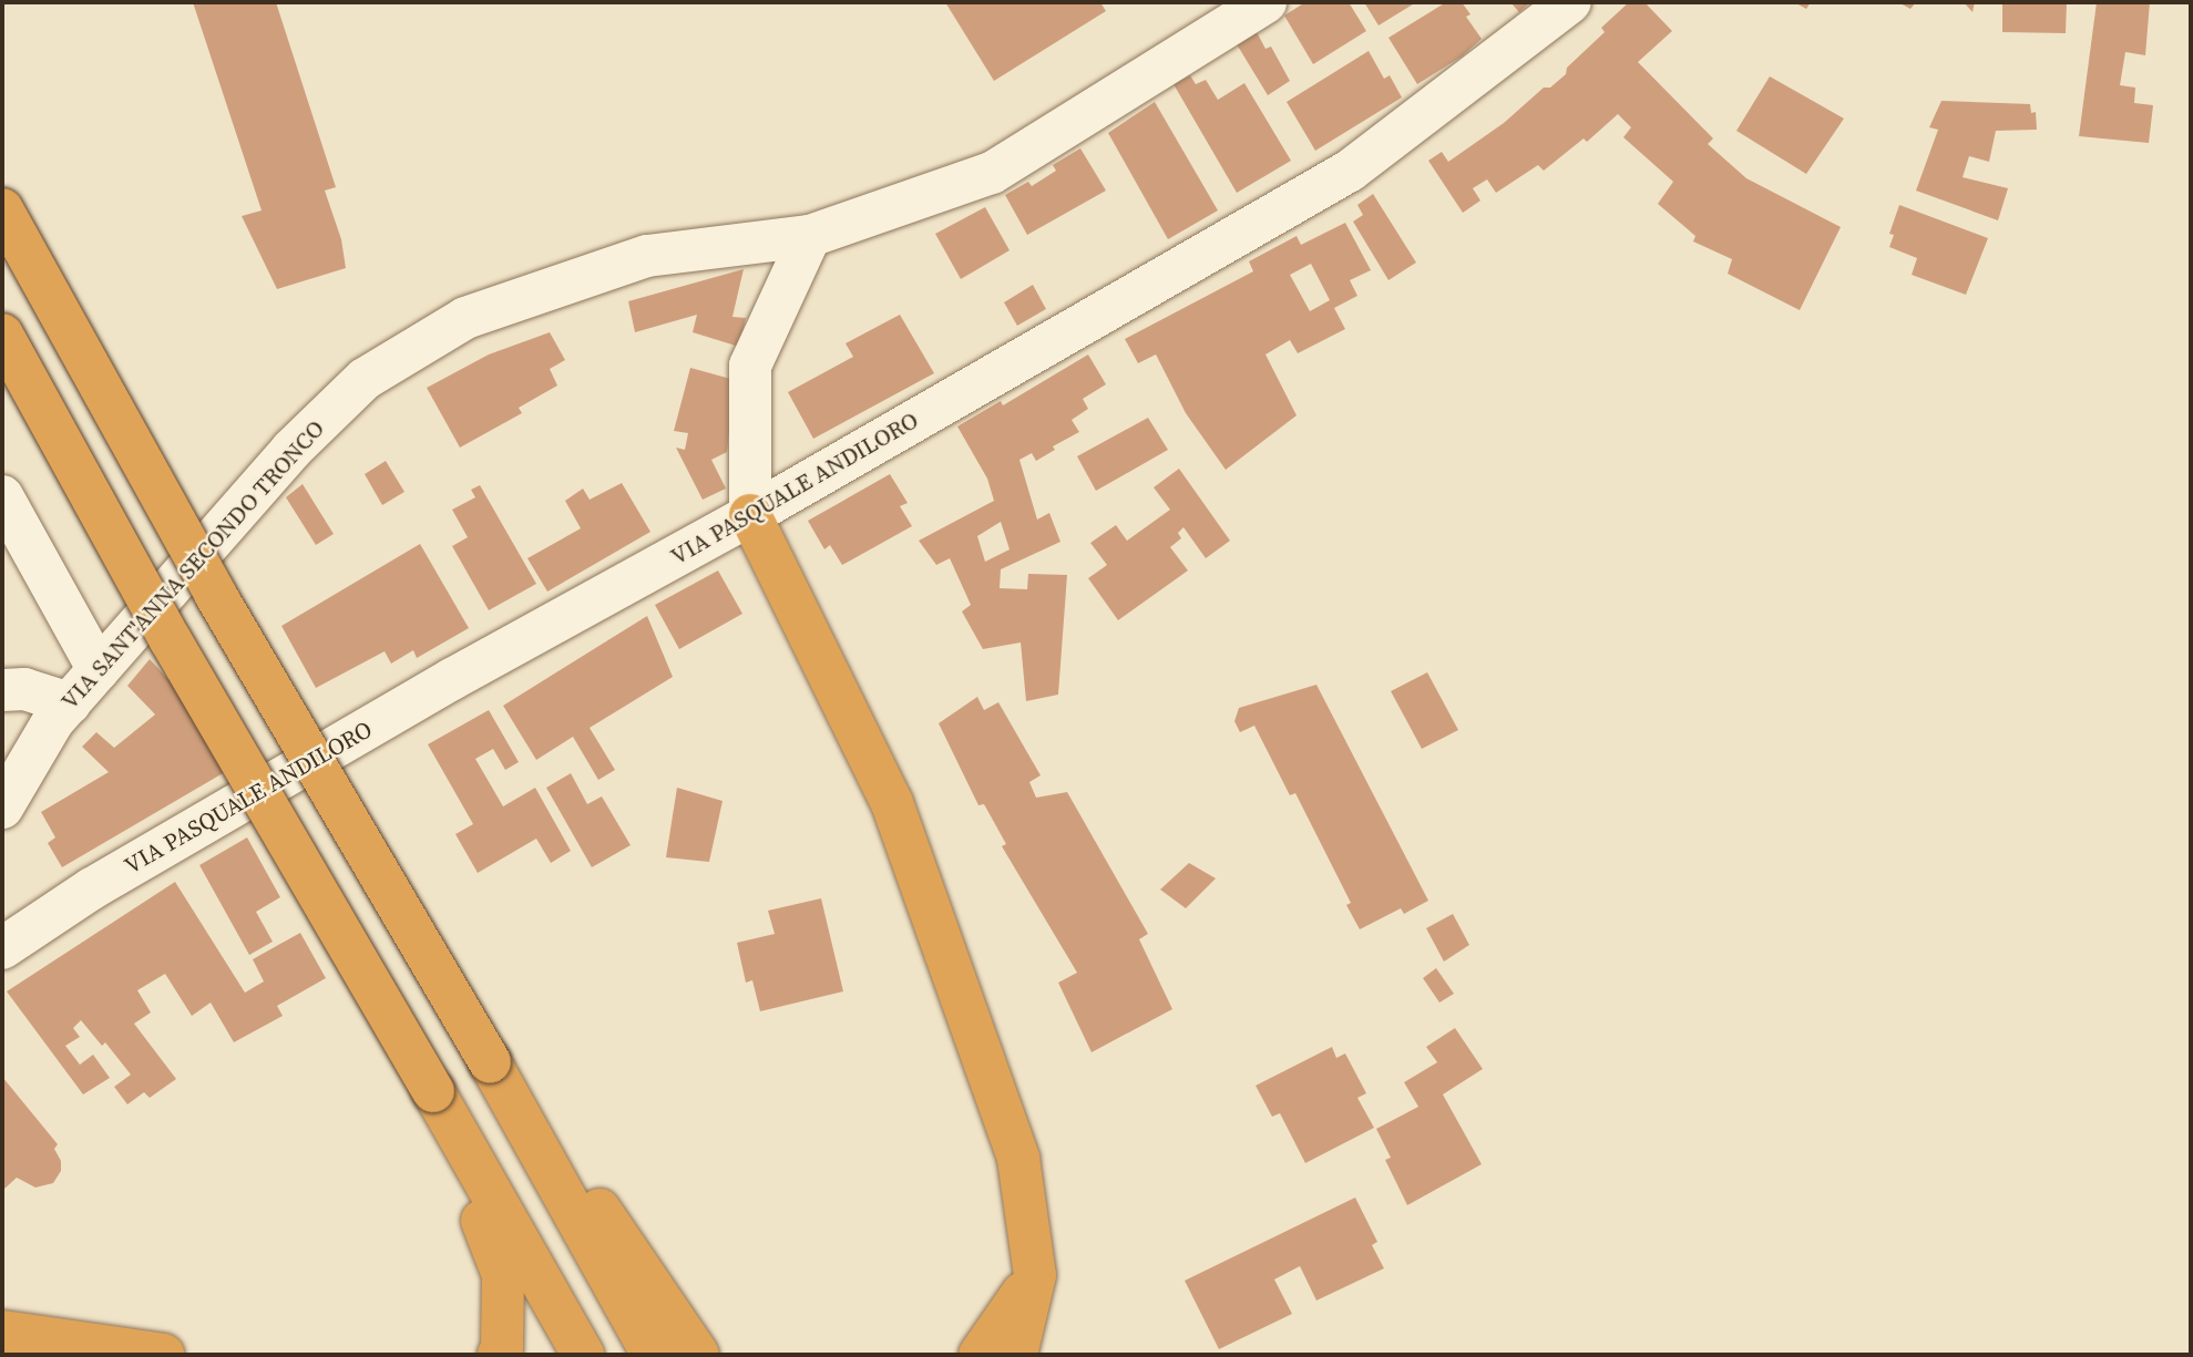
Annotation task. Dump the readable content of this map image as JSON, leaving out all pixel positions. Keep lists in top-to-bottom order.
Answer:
{
  "streets": {
    "street": ["VIA PASQUALE ANDILORO", "VIA SANT'ANNA SECONDO TRONCO"]
  }
}
